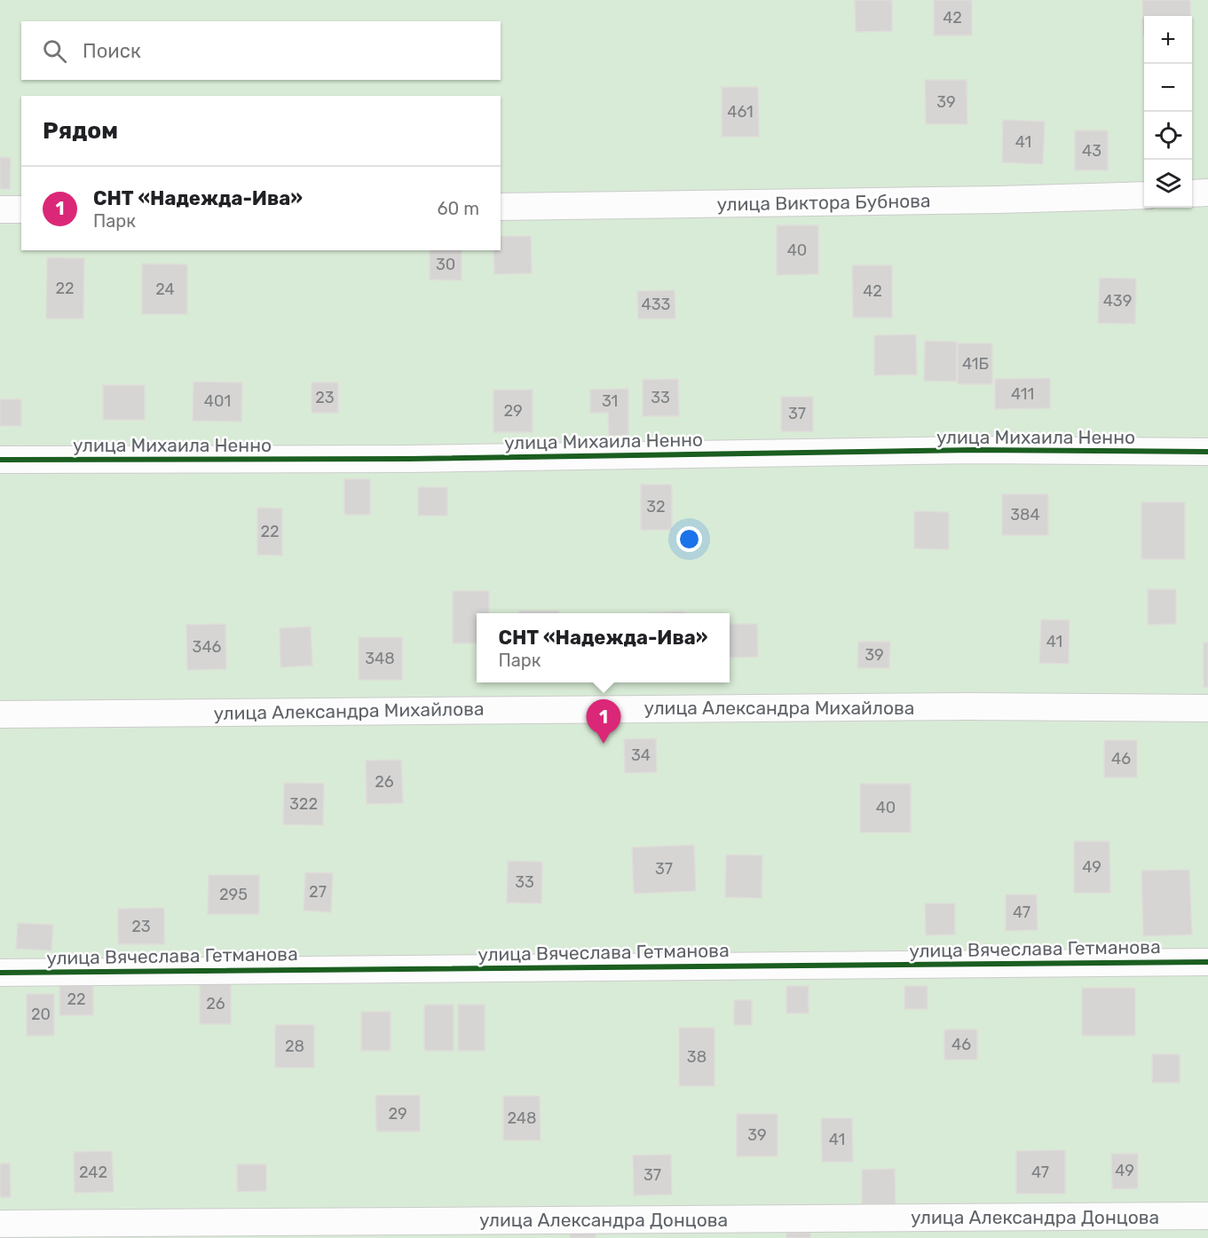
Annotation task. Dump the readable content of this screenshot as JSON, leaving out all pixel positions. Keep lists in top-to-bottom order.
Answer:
{
  "streets": {
    "street": [
      "улица Виктора Бубнова",
      "улица Михаила Ненно",
      "улица Александра Михайлова",
      "улица Вячеслава Гетманова",
      "улица Александра Донцова"
    ]
  },
  "house_numbers": [
    "42",
    "39",
    "461",
    "41",
    "43",
    "40",
    "30",
    "22",
    "24",
    "42",
    "439",
    "433",
    "41Б",
    "411",
    "23",
    "33",
    "401",
    "31",
    "29",
    "37",
    "32",
    "384",
    "22",
    "41",
    "346",
    "39",
    "348",
    "34",
    "46",
    "26",
    "322",
    "40",
    "49",
    "37",
    "33",
    "27",
    "295",
    "47",
    "23",
    "22",
    "26",
    "20",
    "46",
    "28",
    "38",
    "29",
    "248",
    "39",
    "41",
    "49",
    "242",
    "47",
    "37"
  ],
  "page": {
    "map_buttons": ["+", "−"],
    "search": "Поиск",
    "heading": "Рядом",
    "list": [
      {
        "mark": "1",
        "name": "СНТ «Надежда-Ива»",
        "note": "Парк",
        "value": "60 m"
      }
    ],
    "popup": ["СНТ «Надежда-Ива»", "Парк"],
    "pins": "1"
  }
}
